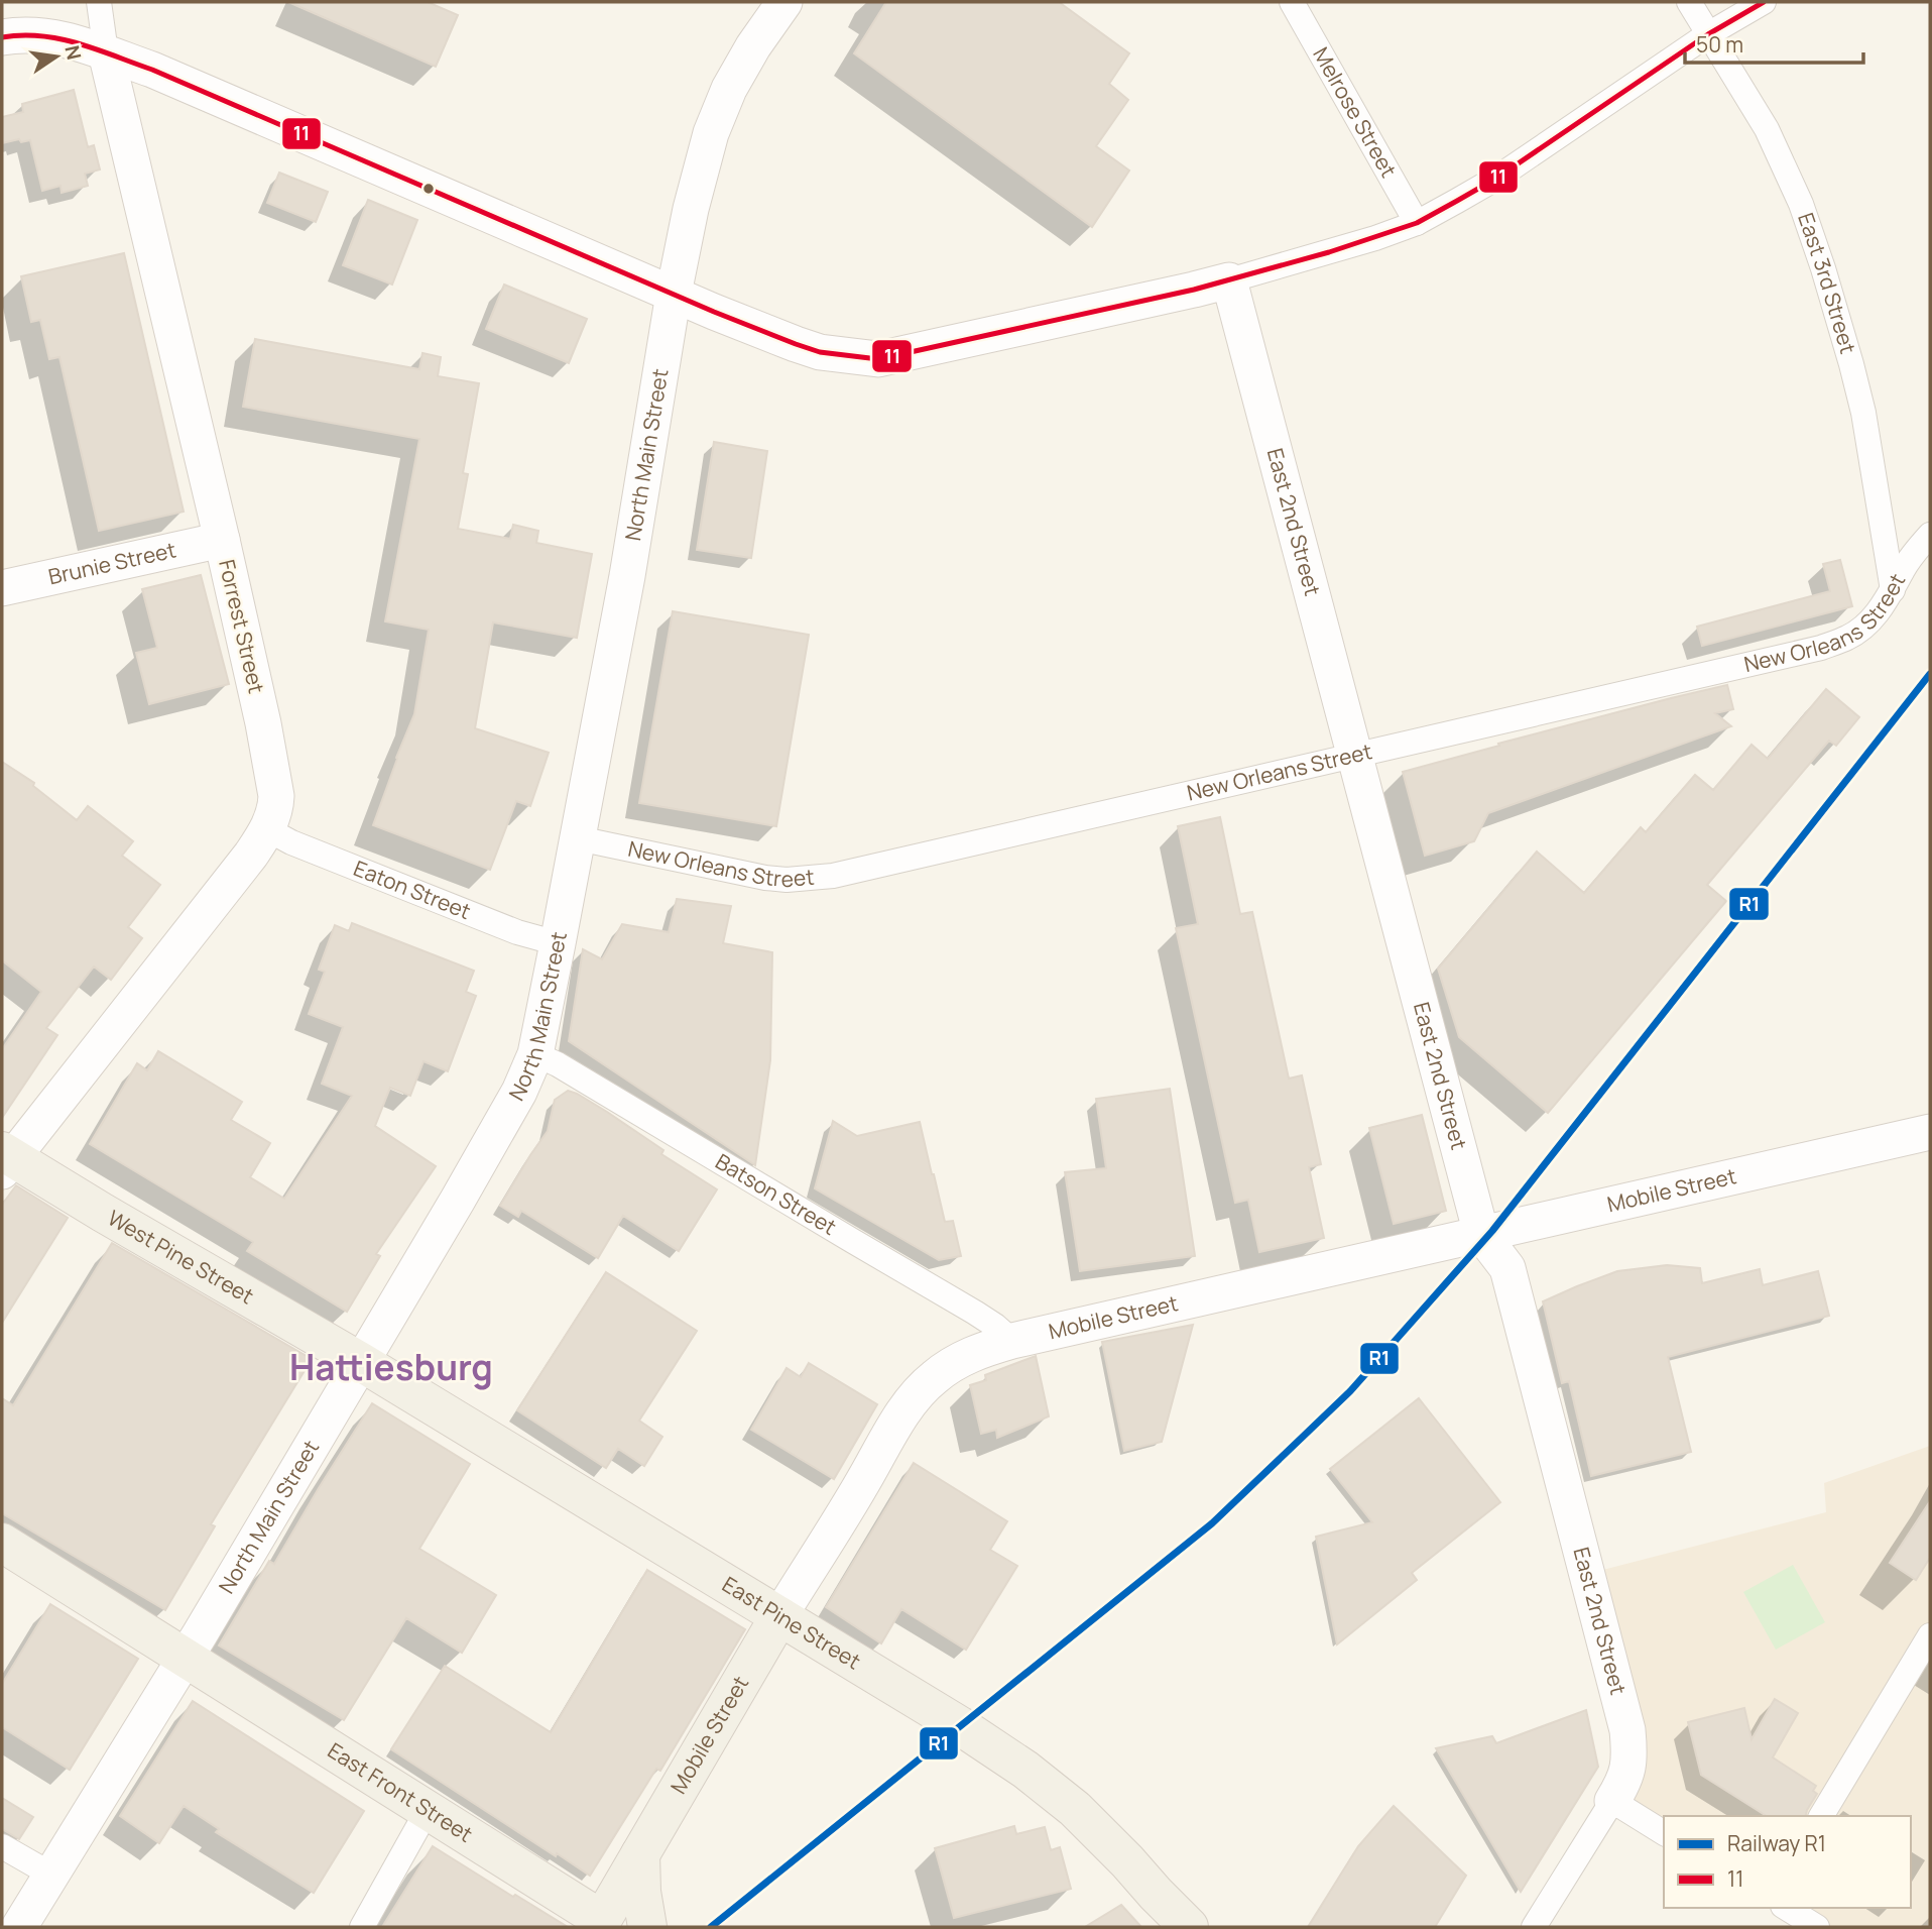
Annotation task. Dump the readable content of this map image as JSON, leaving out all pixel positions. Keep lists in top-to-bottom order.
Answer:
{
  "streets": {
    "main road": [
      "Mobile Street",
      "West Pine Street",
      "East Pine Street",
      "East Front Street"
    ],
    "street": [
      "Melrose Street",
      "East 3rd Street",
      "North Main Street",
      "East 2nd Street",
      "Brunie Street",
      "New Orleans Street",
      "Forrest Street",
      "Eaton Street",
      "Batson Street"
    ]
  },
  "crossings": [
    ["East 3rd Street", "New Orleans Street"],
    ["North Main Street", "New Orleans Street"],
    ["North Main Street", "Eaton Street"],
    ["North Main Street", "Batson Street"],
    ["North Main Street", "West Pine Street"],
    ["North Main Street", "East Pine Street"],
    ["North Main Street", "East Front Street"],
    ["East 2nd Street", "New Orleans Street"],
    ["East 2nd Street", "Mobile Street"],
    ["Brunie Street", "Forrest Street"],
    ["Forrest Street", "Eaton Street"],
    ["Forrest Street", "West Pine Street"],
    ["Mobile Street", "Batson Street"],
    ["Mobile Street", "East Pine Street"],
    ["Mobile Street", "East Front Street"],
    ["West Pine Street", "East Pine Street"]
  ],
  "districts": ["Hattiesburg"],
  "lines": ["transit line 11", "rail line R1"],
  "legend": ["Railway R1", "11"],
  "scale_bar": "50 m",
  "north": "right"
}
